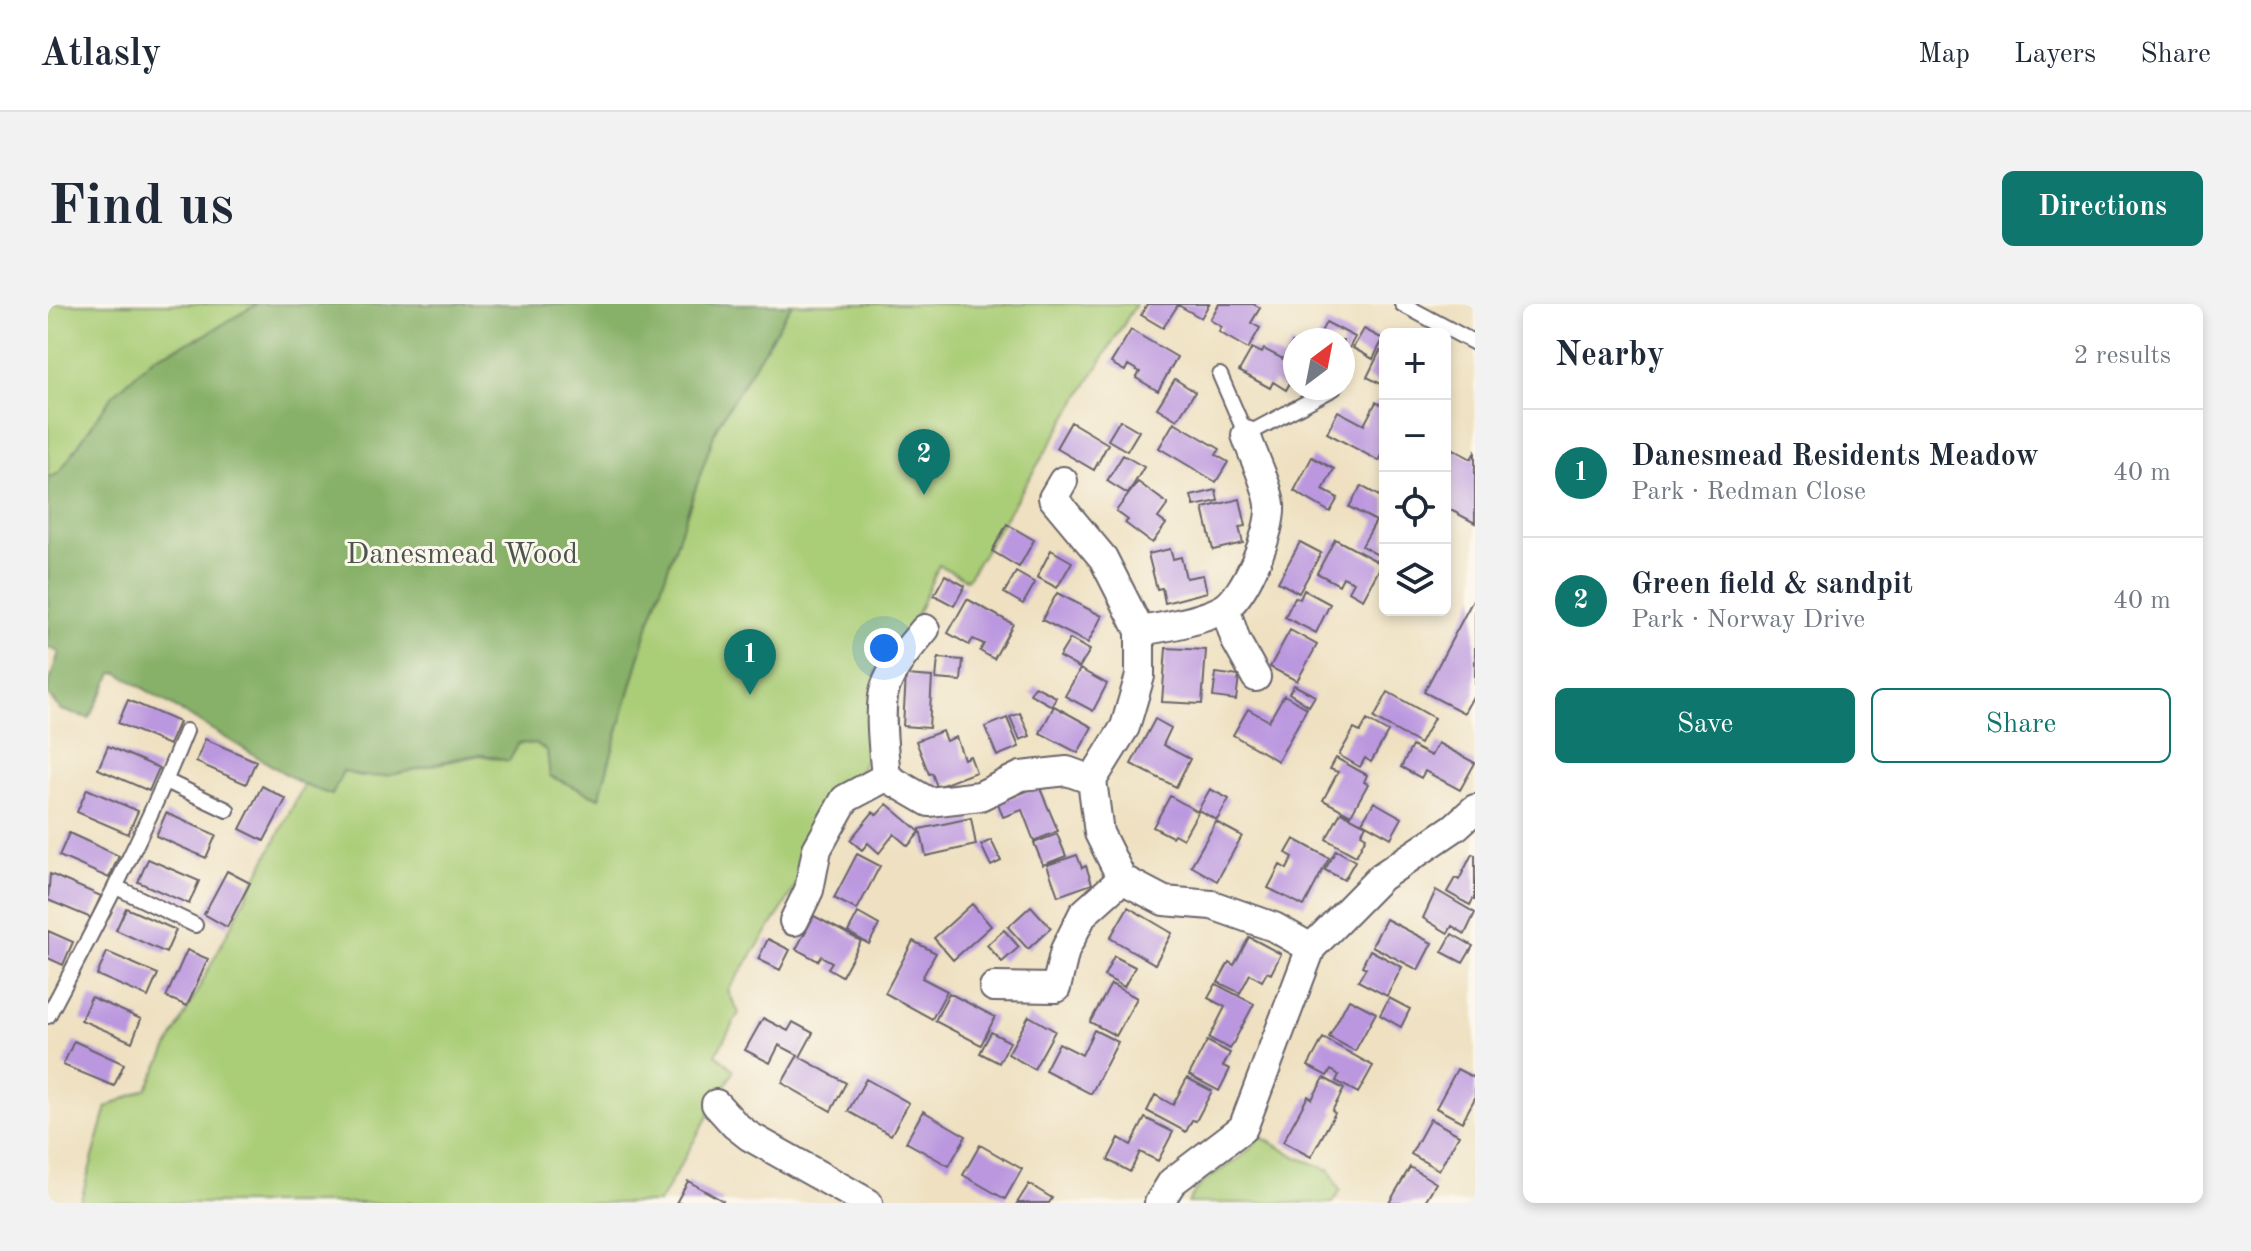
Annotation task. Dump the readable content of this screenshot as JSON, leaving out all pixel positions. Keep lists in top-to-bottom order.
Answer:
{
  "parks": ["Danesmead Wood"],
  "north": "top right",
  "page": {
    "header": "Atlasly",
    "nav": ["Map", "Layers", "Share"],
    "buttons": [
      "Directions",
      ["Save", "Share"]
    ],
    "title": "Find us",
    "heading": ["Nearby", "2 results"],
    "map_buttons": ["+", "−"],
    "list": [
      {
        "mark": "1",
        "name": "Danesmead Residents Meadow",
        "note": "Park · Redman Close",
        "value": "40 m"
      },
      {
        "mark": "2",
        "name": "Green field & sandpit",
        "note": "Park · Norway Drive",
        "value": "40 m"
      }
    ],
    "pins": ["2", "1"]
  }
}
